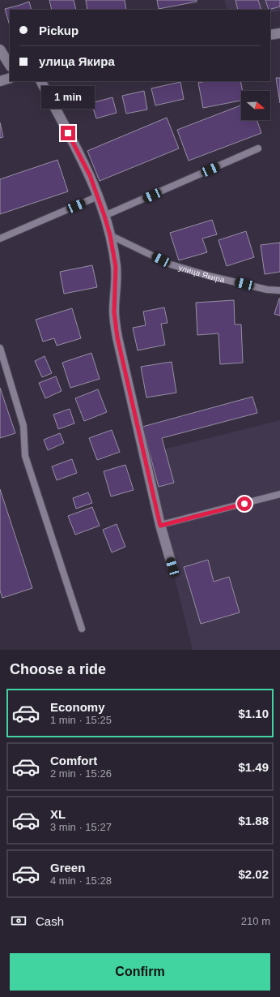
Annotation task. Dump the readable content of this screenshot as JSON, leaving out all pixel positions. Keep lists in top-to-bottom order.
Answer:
{
  "streets": {
    "lane": ["улица Якира"]
  },
  "north": "right",
  "page": {
    "banner": ["Pickup", "улица Якира"],
    "bubble": "1 min",
    "heading": "Choose a ride",
    "list": [
      {
        "name": "Economy",
        "note": "1 min · 15:25",
        "value": "$1.10"
      },
      {
        "name": "Comfort",
        "note": "2 min · 15:26",
        "value": "$1.49"
      },
      {
        "name": "XL",
        "note": "3 min · 15:27",
        "value": "$1.88"
      },
      {
        "name": "Green",
        "note": "4 min · 15:28",
        "value": "$2.02"
      }
    ],
    "pay": ["Cash", "210 m"],
    "buttons": "Confirm"
  }
}
